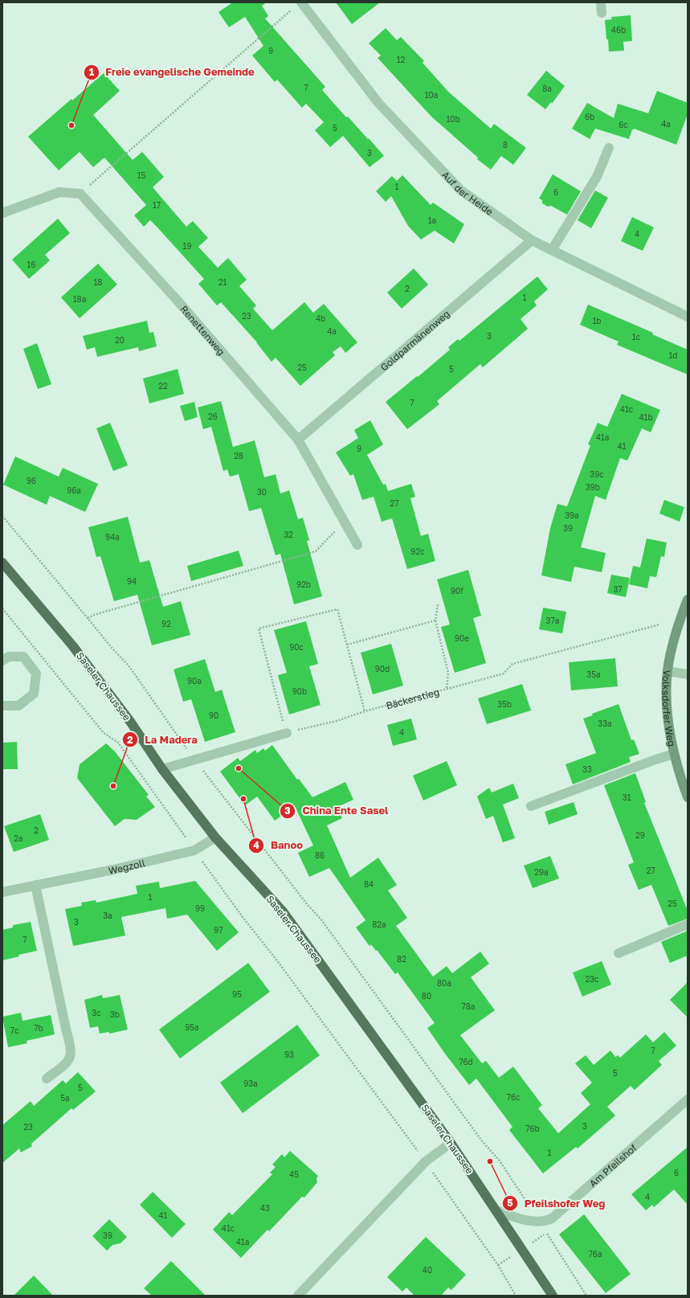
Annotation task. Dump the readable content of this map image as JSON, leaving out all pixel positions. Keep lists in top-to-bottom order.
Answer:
{
  "streets": {
    "main road": ["Saseler Chaussee"],
    "street": [
      "Auf der Heide",
      "Renettenweg",
      "Goldparmänenweg",
      "Volksdorfer Weg",
      "Wegzoll",
      "Am Pfeilshof"
    ],
    "path": ["Bäckerstieg"]
  },
  "crossings": [
    ["Auf der Heide", "Goldparmänenweg"],
    ["Renettenweg", "Goldparmänenweg"],
    ["Saseler Chaussee", "Wegzoll"],
    ["Saseler Chaussee", "Am Pfeilshof"]
  ],
  "places": [
    "Freie evangelische Gemeinde",
    "China Ente Sasel",
    "La Madera",
    "Banoo",
    "Pfeilshofer Weg"
  ],
  "house_numbers": [
    "46b",
    "9",
    "12",
    "7",
    "8a",
    "10a",
    "6b",
    "10b",
    "4a",
    "6c",
    "5",
    "8",
    "3",
    "15",
    "1",
    "6",
    "17",
    "1a",
    "4",
    "19",
    "16",
    "18",
    "21",
    "2",
    "1",
    "18a",
    "23",
    "4b",
    "1b",
    "4a",
    "3",
    "1c",
    "20",
    "1d",
    "25",
    "5",
    "22",
    "7",
    "41c",
    "26",
    "41b",
    "41a",
    "41",
    "9",
    "28",
    "39c",
    "96",
    "39b",
    "96a",
    "30",
    "27",
    "39a",
    "39",
    "32",
    "94a",
    "92c",
    "94",
    "92b",
    "37",
    "90f",
    "37a",
    "92",
    "90e",
    "90c",
    "90d",
    "35a",
    "90a",
    "90b",
    "35b",
    "90",
    "33a",
    "4",
    "33",
    "31",
    "2",
    "29",
    "2a",
    "86",
    "27",
    "29a",
    "84",
    "1",
    "25",
    "99",
    "3a",
    "3",
    "82a",
    "97",
    "7",
    "82",
    "23c",
    "80a",
    "95",
    "80",
    "78a",
    "3c",
    "3b",
    "95a",
    "7b",
    "7c",
    "7",
    "93",
    "76d",
    "5",
    "93a",
    "5",
    "76c",
    "5a",
    "3",
    "23",
    "76b",
    "1",
    "6",
    "45",
    "4",
    "43",
    "41",
    "41c",
    "39",
    "41a",
    "76a",
    "40"
  ]
}
